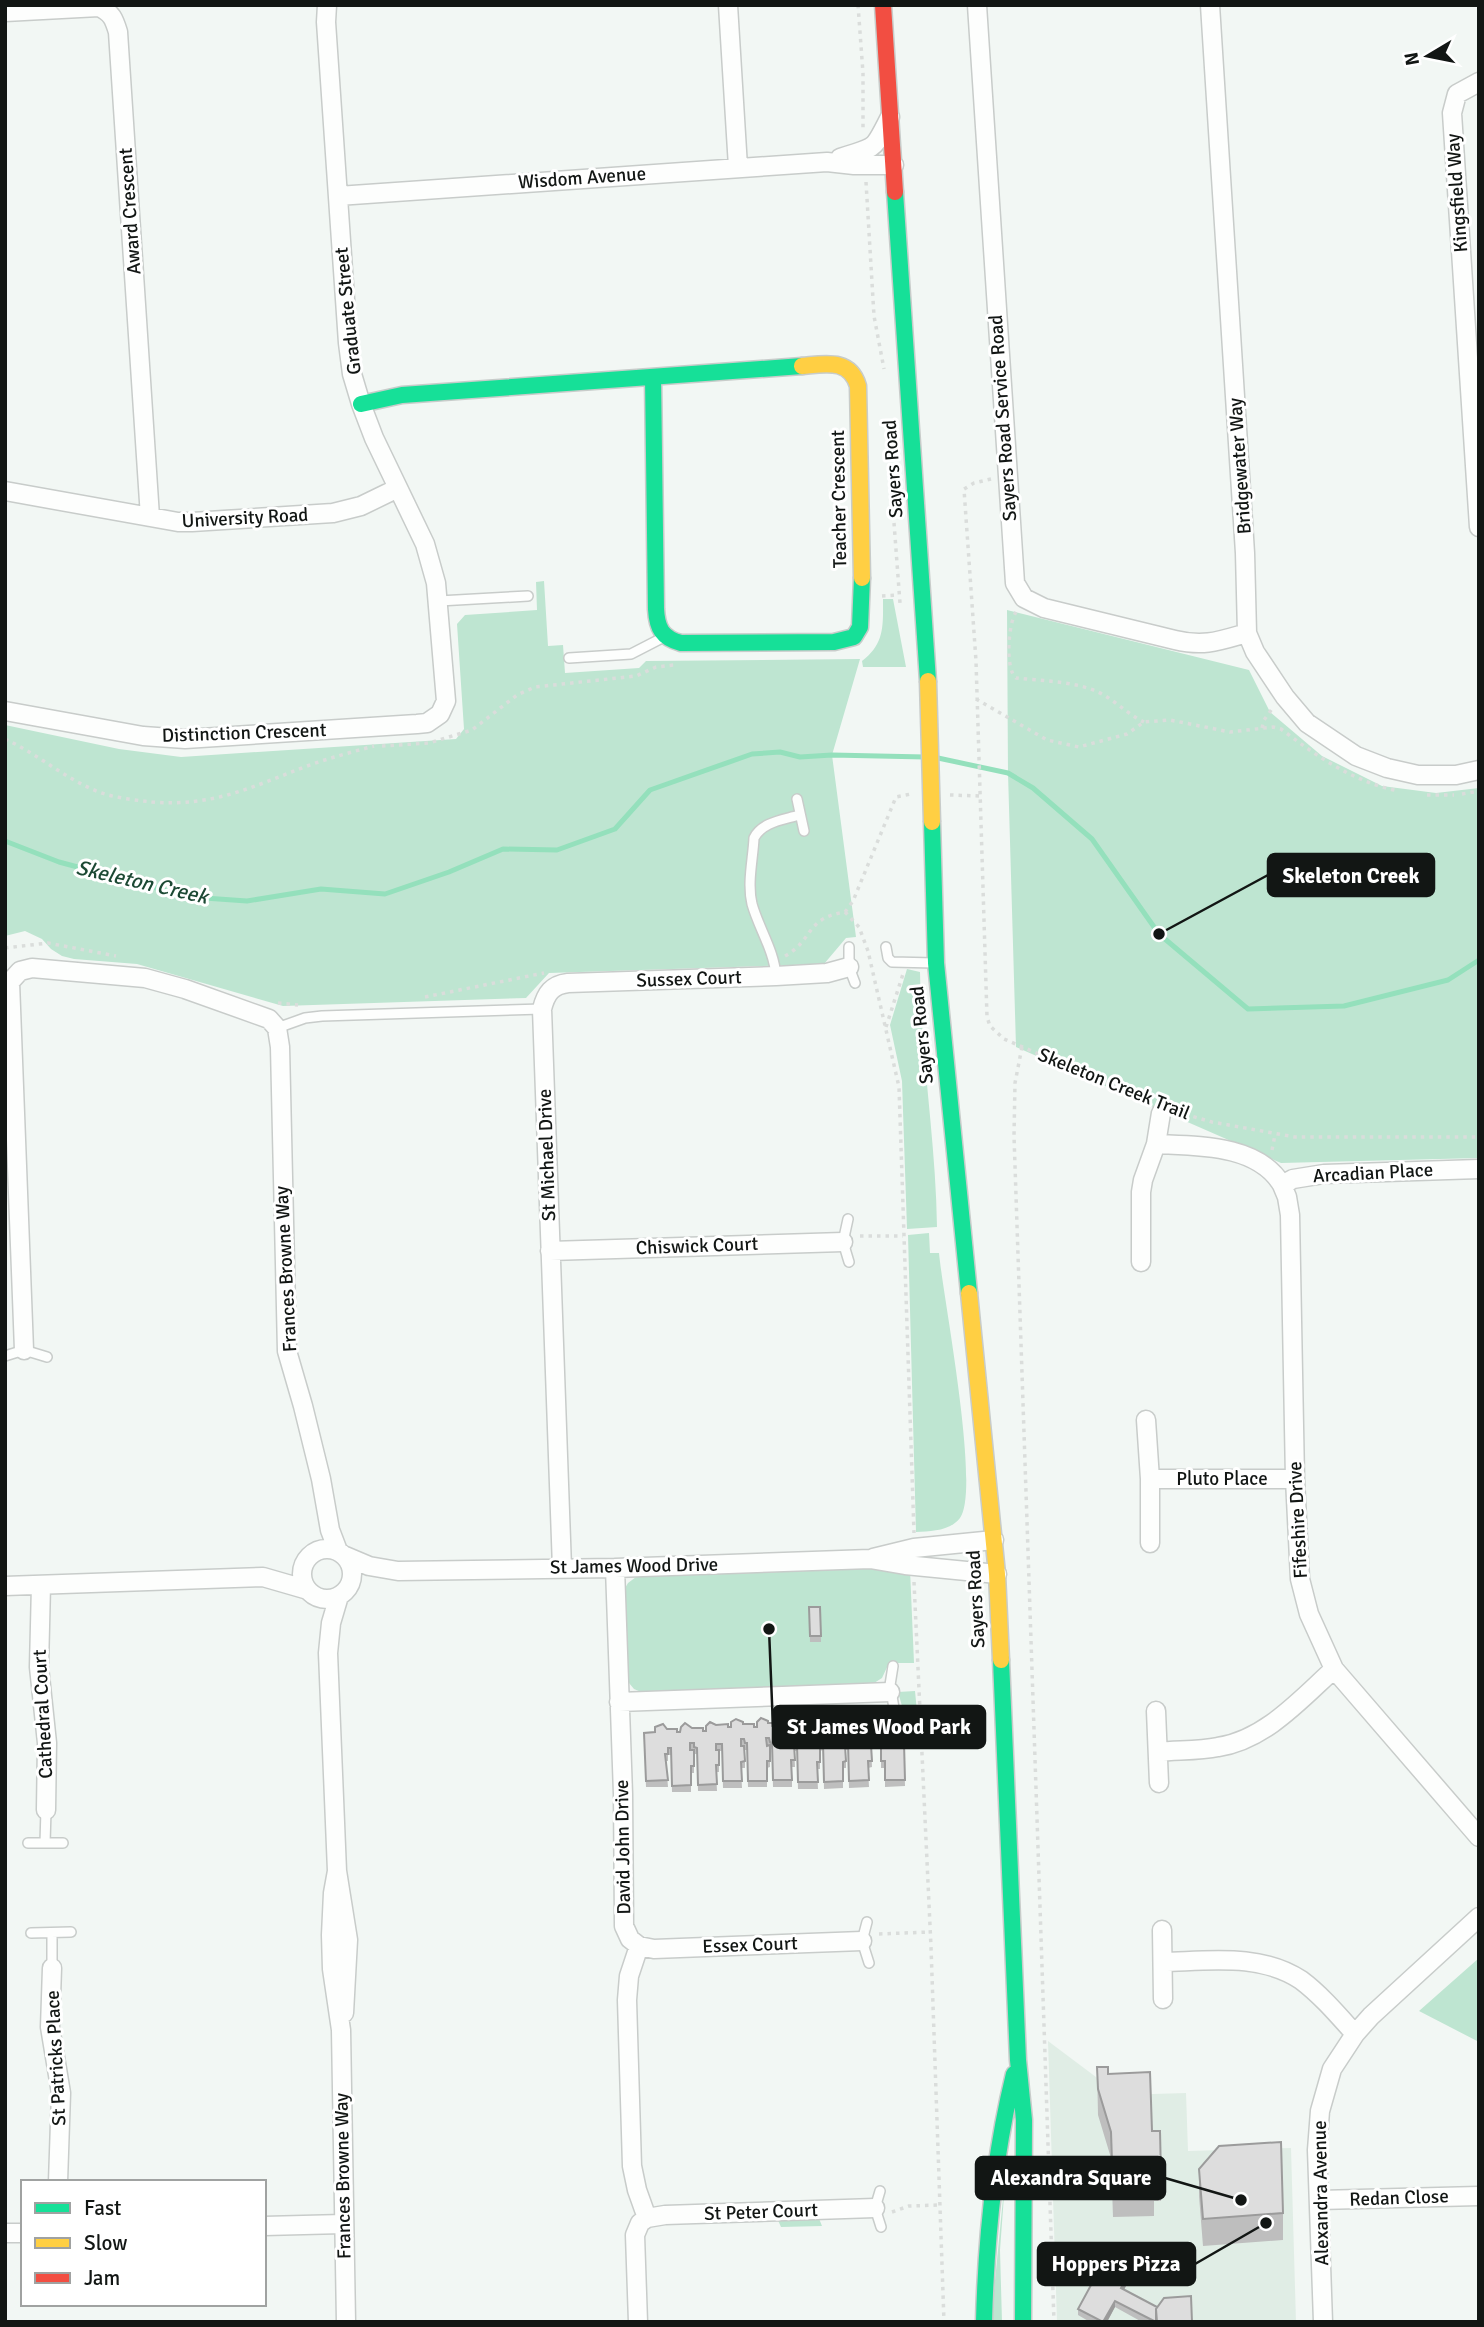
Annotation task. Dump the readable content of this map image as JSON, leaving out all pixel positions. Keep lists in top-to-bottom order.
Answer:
{
  "streets": {
    "main road": ["Sayers Road", "Teacher Crescent"],
    "street": [
      "Wisdom Avenue",
      "Kingsfield Way",
      "Award Crescent",
      "Graduate Street",
      "Sayers Road Service Road",
      "Bridgewater Way",
      "University Road",
      "Distinction Crescent",
      "Sussex Court",
      "St Michael Drive",
      "Arcadian Place",
      "Chiswick Court",
      "Frances Browne Way",
      "Pluto Place",
      "Fifeshire Drive",
      "St James Wood Drive",
      "Cathedral Court",
      "David John Drive",
      "Essex Court",
      "St Patricks Place",
      "Alexandra Avenue",
      "Redan Close",
      "St Peter Court"
    ],
    "path": ["Skeleton Creek Trail"]
  },
  "crossings": [
    ["Wisdom Avenue", "Graduate Street"],
    ["Wisdom Avenue", "Sayers Road"],
    ["Award Crescent", "University Road"],
    ["Graduate Street", "Teacher Crescent"],
    ["Graduate Street", "University Road"],
    ["Graduate Street", "Distinction Crescent"],
    ["Sayers Road Service Road", "Skeleton Creek Trail"],
    ["Sayers Road", "St James Wood Drive"],
    ["Sussex Court", "St Michael Drive"],
    ["St Michael Drive", "Chiswick Court"],
    ["St Michael Drive", "St James Wood Drive"],
    ["Arcadian Place", "Fifeshire Drive"],
    ["Frances Browne Way", "St James Wood Drive"],
    ["Pluto Place", "Fifeshire Drive"],
    ["St James Wood Drive", "David John Drive"],
    ["David John Drive", "Essex Court"],
    ["Alexandra Avenue", "Redan Close"]
  ],
  "water": ["Skeleton Creek"],
  "places": [
    "Skeleton Creek",
    "St James Wood Park",
    "Alexandra Square",
    "Hoppers Pizza"
  ],
  "legend": ["Fast", "Slow", "Jam"],
  "north": "left"
}
